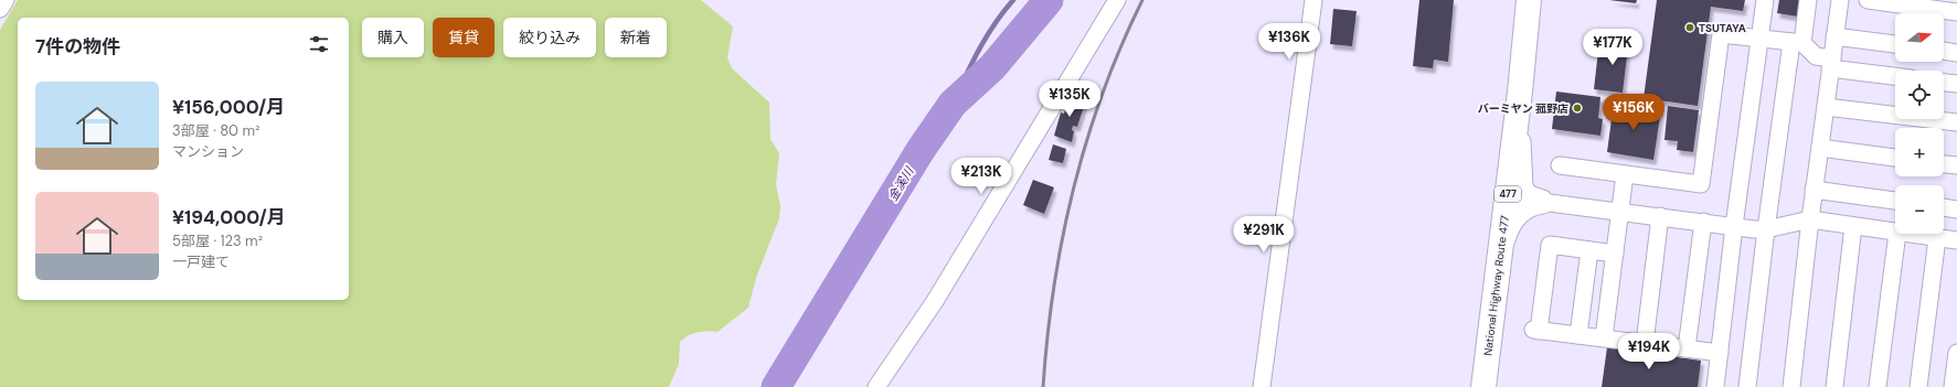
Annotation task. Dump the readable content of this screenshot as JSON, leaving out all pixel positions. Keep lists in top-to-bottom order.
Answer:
{
  "streets": {
    "highway": ["477", "National Highway Route 477"]
  },
  "water": ["金溪川"],
  "places": ["TSUTAYA", "バーミヤン 菰野店"],
  "north": "right",
  "page": {
    "map_buttons": ["+", "−"],
    "chip": [
      "購入",
      "賃貸",
      "絞り込み",
      "新着"
    ],
    "heading": "7件の物件",
    "price": [
      "¥136K",
      "¥177K",
      "¥135K",
      "¥156K",
      "¥213K",
      "¥291K",
      "¥194K"
    ],
    "list": [
      {
        "name": "¥156,000/月",
        "note": "3部屋 · 80 m² · マンション"
      },
      {
        "name": "¥194,000/月",
        "note": "5部屋 · 123 m² · 一戸建て"
      }
    ]
  }
}
